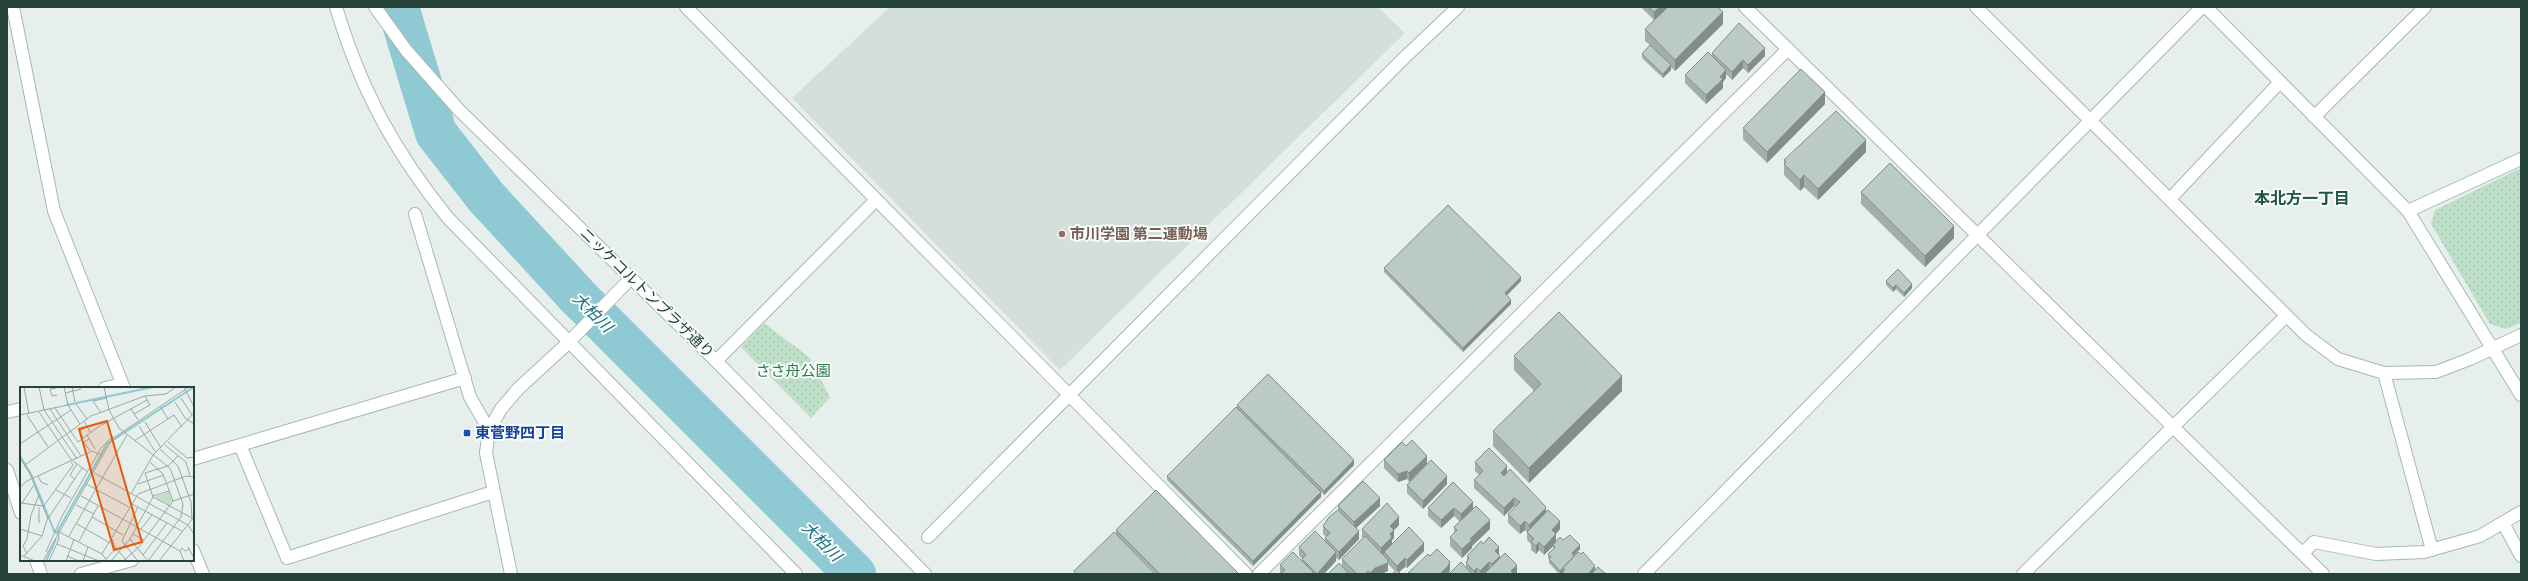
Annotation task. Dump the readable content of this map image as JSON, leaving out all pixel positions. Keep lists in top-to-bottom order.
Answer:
{
  "streets": {
    "street": ["ニッケコルトンプラザ通り"]
  },
  "districts": ["本北方一丁目"],
  "water": ["大柏川"],
  "parks": ["ささ舟公園"],
  "places": {
    "other": ["市川学園 第二運動場"],
    "transit": ["東菅野四丁目"]
  }
}
